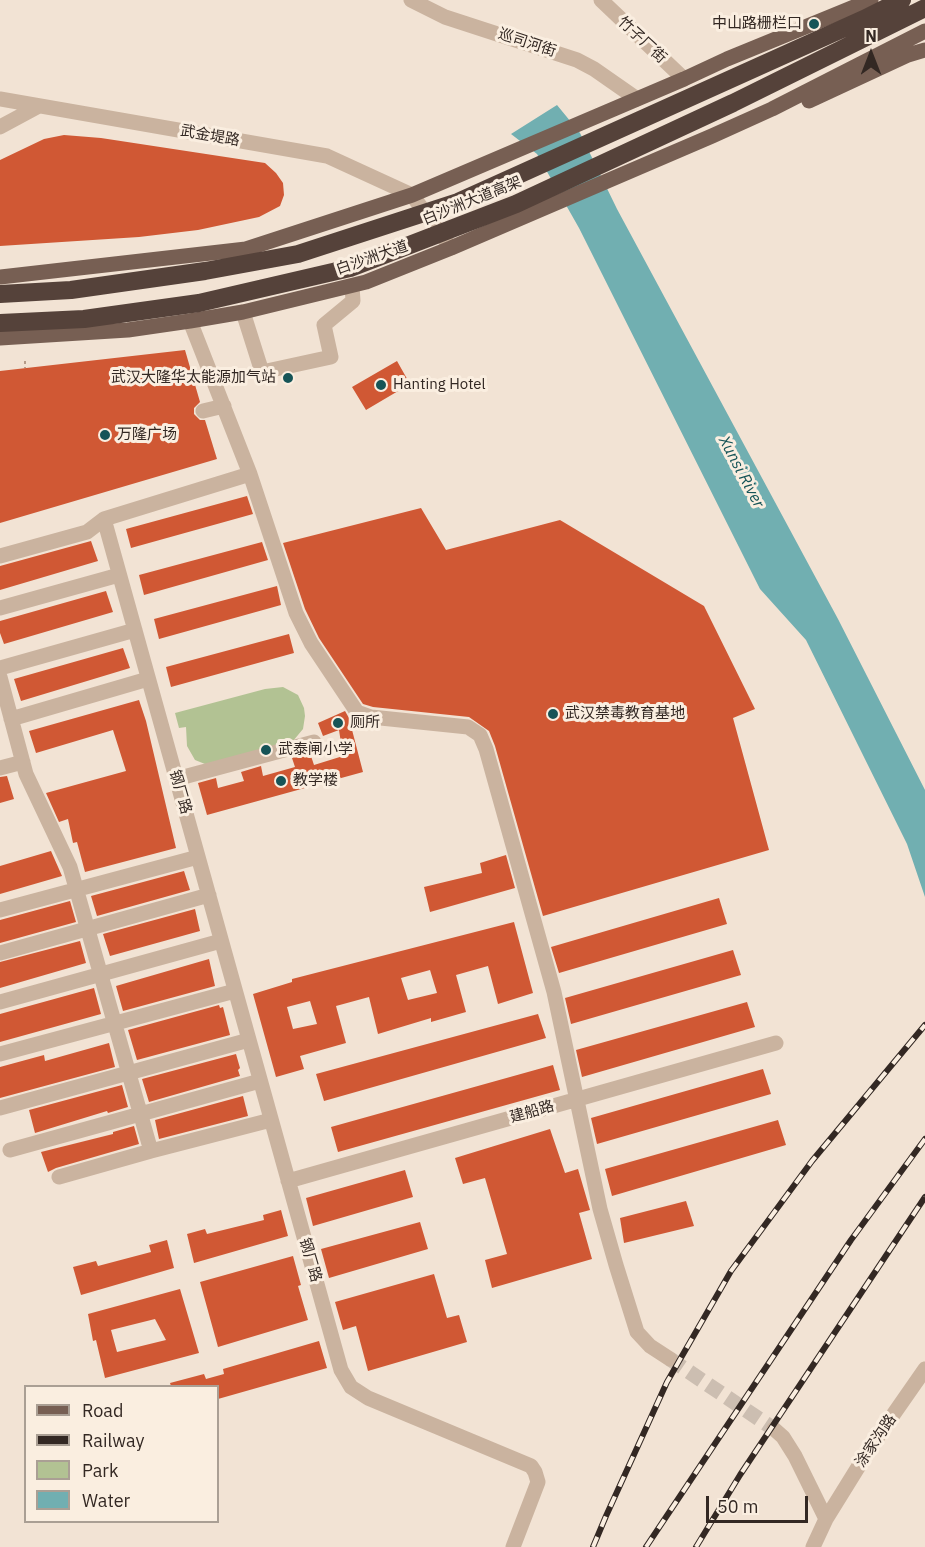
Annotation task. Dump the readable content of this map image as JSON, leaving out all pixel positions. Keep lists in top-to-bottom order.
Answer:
{
  "streets": {
    "highway": ["白沙洲大道高架"],
    "main road": ["白沙洲大道"],
    "street": [
      "竹子厂街",
      "巡司河街",
      "武金堤路",
      "钢厂路",
      "建船路",
      "涂家沟路"
    ]
  },
  "crossings": [
    ["钢厂路", "建船路"]
  ],
  "water": ["Xunsi River"],
  "places": [
    "中山路栅栏口",
    "武汉大隆华太能源加气站",
    "Hanting Hotel",
    "万隆广场",
    "武汉禁毒教育基地",
    "厕所",
    "武泰闸小学",
    "教学楼"
  ],
  "legend": [
    "Road",
    "Railway",
    "Park",
    "Water"
  ],
  "scale_bar": "50 m",
  "north": "top"
}
